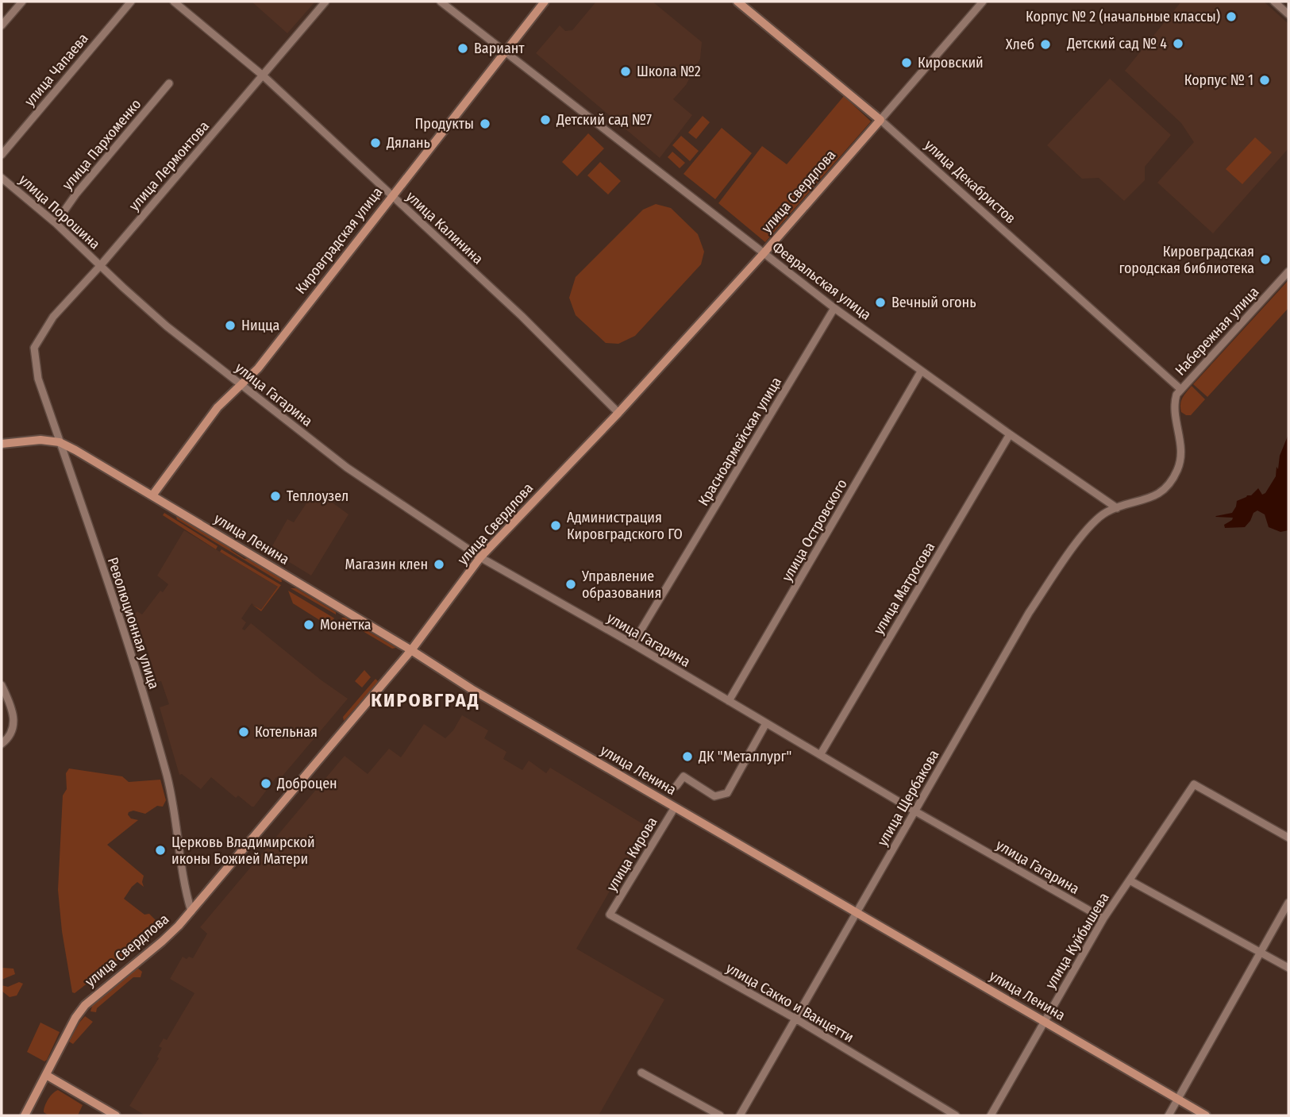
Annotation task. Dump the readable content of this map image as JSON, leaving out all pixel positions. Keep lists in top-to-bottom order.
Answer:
{
  "streets": {
    "main road": [
      "улица Декабристов",
      "улица Свердлова",
      "Кировградская улица",
      "улица Ленина"
    ],
    "street": [
      "улица Чапаева",
      "улица Пархоменко",
      "улица Лермонтова",
      "улица Порошина",
      "улица Калинина",
      "Февральская улица",
      "Набережная улица",
      "улица Гагарина",
      "Красноармейская улица",
      "улица Островского",
      "улица Матросова",
      "Революционная улица",
      "улица Щербакова",
      "улица Кирова",
      "улица Куйбышева",
      "улица Сакко и Ванцетти"
    ]
  },
  "crossings": [
    ["улица Пархоменко", "улица Порошина"],
    ["улица Лермонтова", "улица Порошина"],
    ["улица Лермонтова", "улица Калинина"],
    ["улица Лермонтова", "улица Гагарина"],
    ["улица Лермонтова", "Революционная улица"],
    ["улица Декабристов", "улица Свердлова"],
    ["улица Декабристов", "Набережная улица"],
    ["улица Свердлова", "улица Калинина"],
    ["улица Свердлова", "Февральская улица"],
    ["улица Свердлова", "улица Гагарина"],
    ["улица Свердлова", "улица Ленина"],
    ["улица Свердлова", "Революционная улица"],
    ["улица Порошина", "улица Гагарина"],
    ["улица Калинина", "Кировградская улица"],
    ["Кировградская улица", "Февральская улица"],
    ["Кировградская улица", "улица Гагарина"],
    ["Кировградская улица", "улица Ленина"],
    ["Февральская улица", "Набережная улица"],
    ["Февральская улица", "Красноармейская улица"],
    ["Февральская улица", "улица Островского"],
    ["Февральская улица", "улица Матросова"],
    ["Февральская улица", "улица Щербакова"],
    ["Набережная улица", "улица Щербакова"],
    ["улица Гагарина", "Красноармейская улица"],
    ["улица Гагарина", "улица Островского"],
    ["улица Гагарина", "улица Матросова"],
    ["улица Гагарина", "улица Щербакова"],
    ["улица Гагарина", "улица Куйбышева"],
    ["улица Ленина", "Революционная улица"],
    ["улица Ленина", "улица Щербакова"],
    ["улица Ленина", "улица Кирова"],
    ["улица Ленина", "улица Куйбышева"],
    ["улица Щербакова", "улица Сакко и Ванцетти"],
    ["улица Кирова", "улица Сакко и Ванцетти"]
  ],
  "districts": ["КИРОВГРАД"],
  "places": [
    "Корпус № 2 (начальные классы)",
    "Детский сад № 4",
    "Хлеб",
    "Вариант",
    "Кировский",
    "Школа №2",
    "Корпус № 1",
    "Детский сад №7",
    "Продукты",
    "Дялань",
    "Кировградская городская библиотека",
    "Вечный огонь",
    "Ницца",
    "Теплоузел",
    "Администрация Кировградского ГО",
    "Магазин клен",
    "Управление образования",
    "Монетка",
    "Котельная",
    "ДК \"Металлург\"",
    "Доброцен",
    "Церковь Владимирской иконы Божией Матери"
  ]
}
